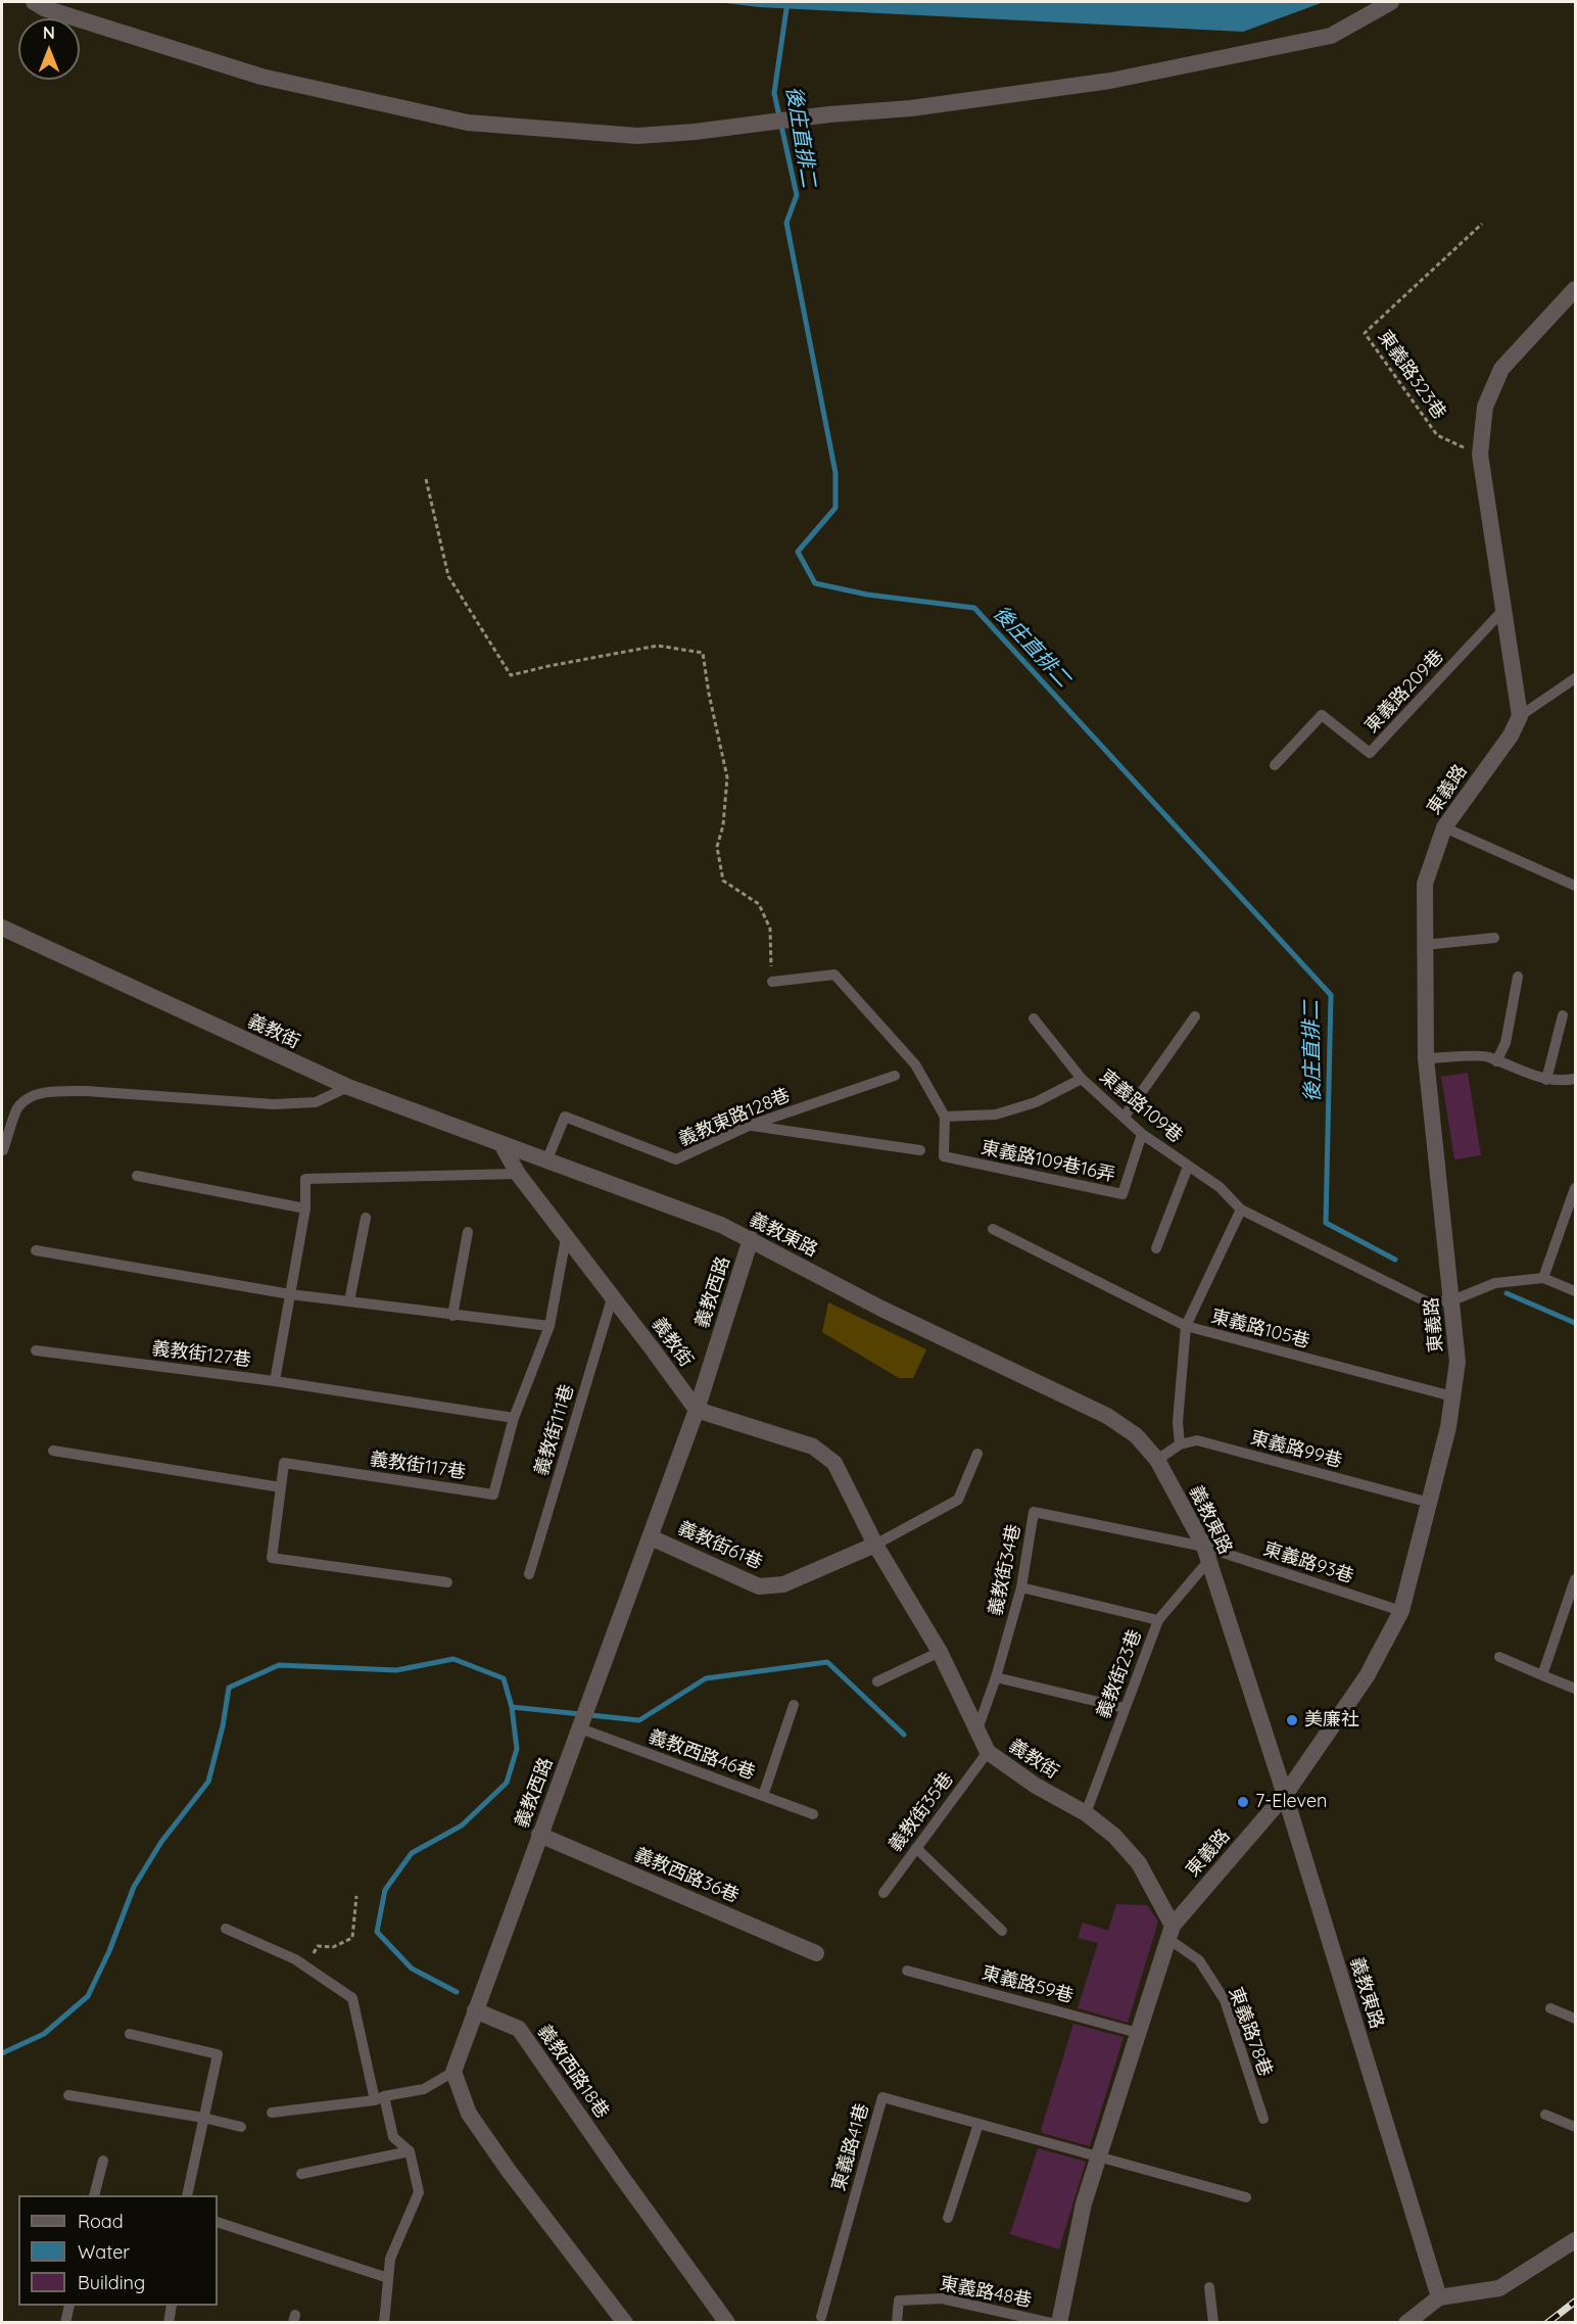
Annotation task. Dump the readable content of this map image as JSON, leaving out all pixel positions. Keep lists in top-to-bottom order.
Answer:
{
  "streets": {
    "street": [
      "東義路",
      "義教街",
      "義教東路",
      "義教西路",
      "義教街61巷",
      "義教西路36巷",
      "義教西路18巷"
    ],
    "lane": [
      "東義路209巷",
      "東義路109巷",
      "義教東路128巷",
      "東義路109巷16弄",
      "東義路105巷",
      "義教街127巷",
      "義教街111巷",
      "東義路99巷",
      "義教街117巷",
      "東義路93巷",
      "義教街34巷",
      "義教街23巷",
      "義教西路46巷",
      "義教街35巷",
      "東義路59巷",
      "東義路78巷",
      "東義路41巷",
      "東義路48巷"
    ],
    "path": ["東義路323巷"]
  },
  "crossings": [
    ["東義路", "義教街"],
    ["東義路", "東義路109巷"],
    ["東義路", "義教東路"],
    ["東義路", "東義路105巷"],
    ["東義路", "東義路99巷"],
    ["東義路", "東義路93巷"],
    ["東義路", "東義路59巷"],
    ["東義路", "東義路78巷"],
    ["東義路", "東義路41巷"],
    ["義教街", "義教東路"],
    ["義教街", "義教西路"],
    ["義教街", "義教街127巷"],
    ["義教街", "義教街111巷"],
    ["義教街", "義教街117巷"],
    ["義教街", "義教街61巷"],
    ["義教街", "義教街34巷"],
    ["義教街", "義教街23巷"],
    ["義教街", "義教街35巷"],
    ["義教街", "東義路78巷"],
    ["東義路109巷", "東義路109巷16弄"],
    ["東義路109巷", "東義路105巷"],
    ["義教東路128巷", "義教東路"],
    ["義教東路", "義教西路"],
    ["義教東路", "東義路93巷"],
    ["義教東路", "義教街34巷"],
    ["義教東路", "義教街23巷"],
    ["義教西路", "義教街61巷"],
    ["義教西路", "義教西路46巷"],
    ["義教西路", "義教西路36巷"],
    ["義教西路", "義教西路18巷"],
    ["東義路93巷", "義教街34巷"],
    ["東義路93巷", "義教街23巷"],
    ["義教街34巷", "義教街23巷"]
  ],
  "water": ["後庄直排二"],
  "places": ["美廉社", "7-Eleven"],
  "legend": ["Road", "Water", "Building"],
  "north": "top"
}
